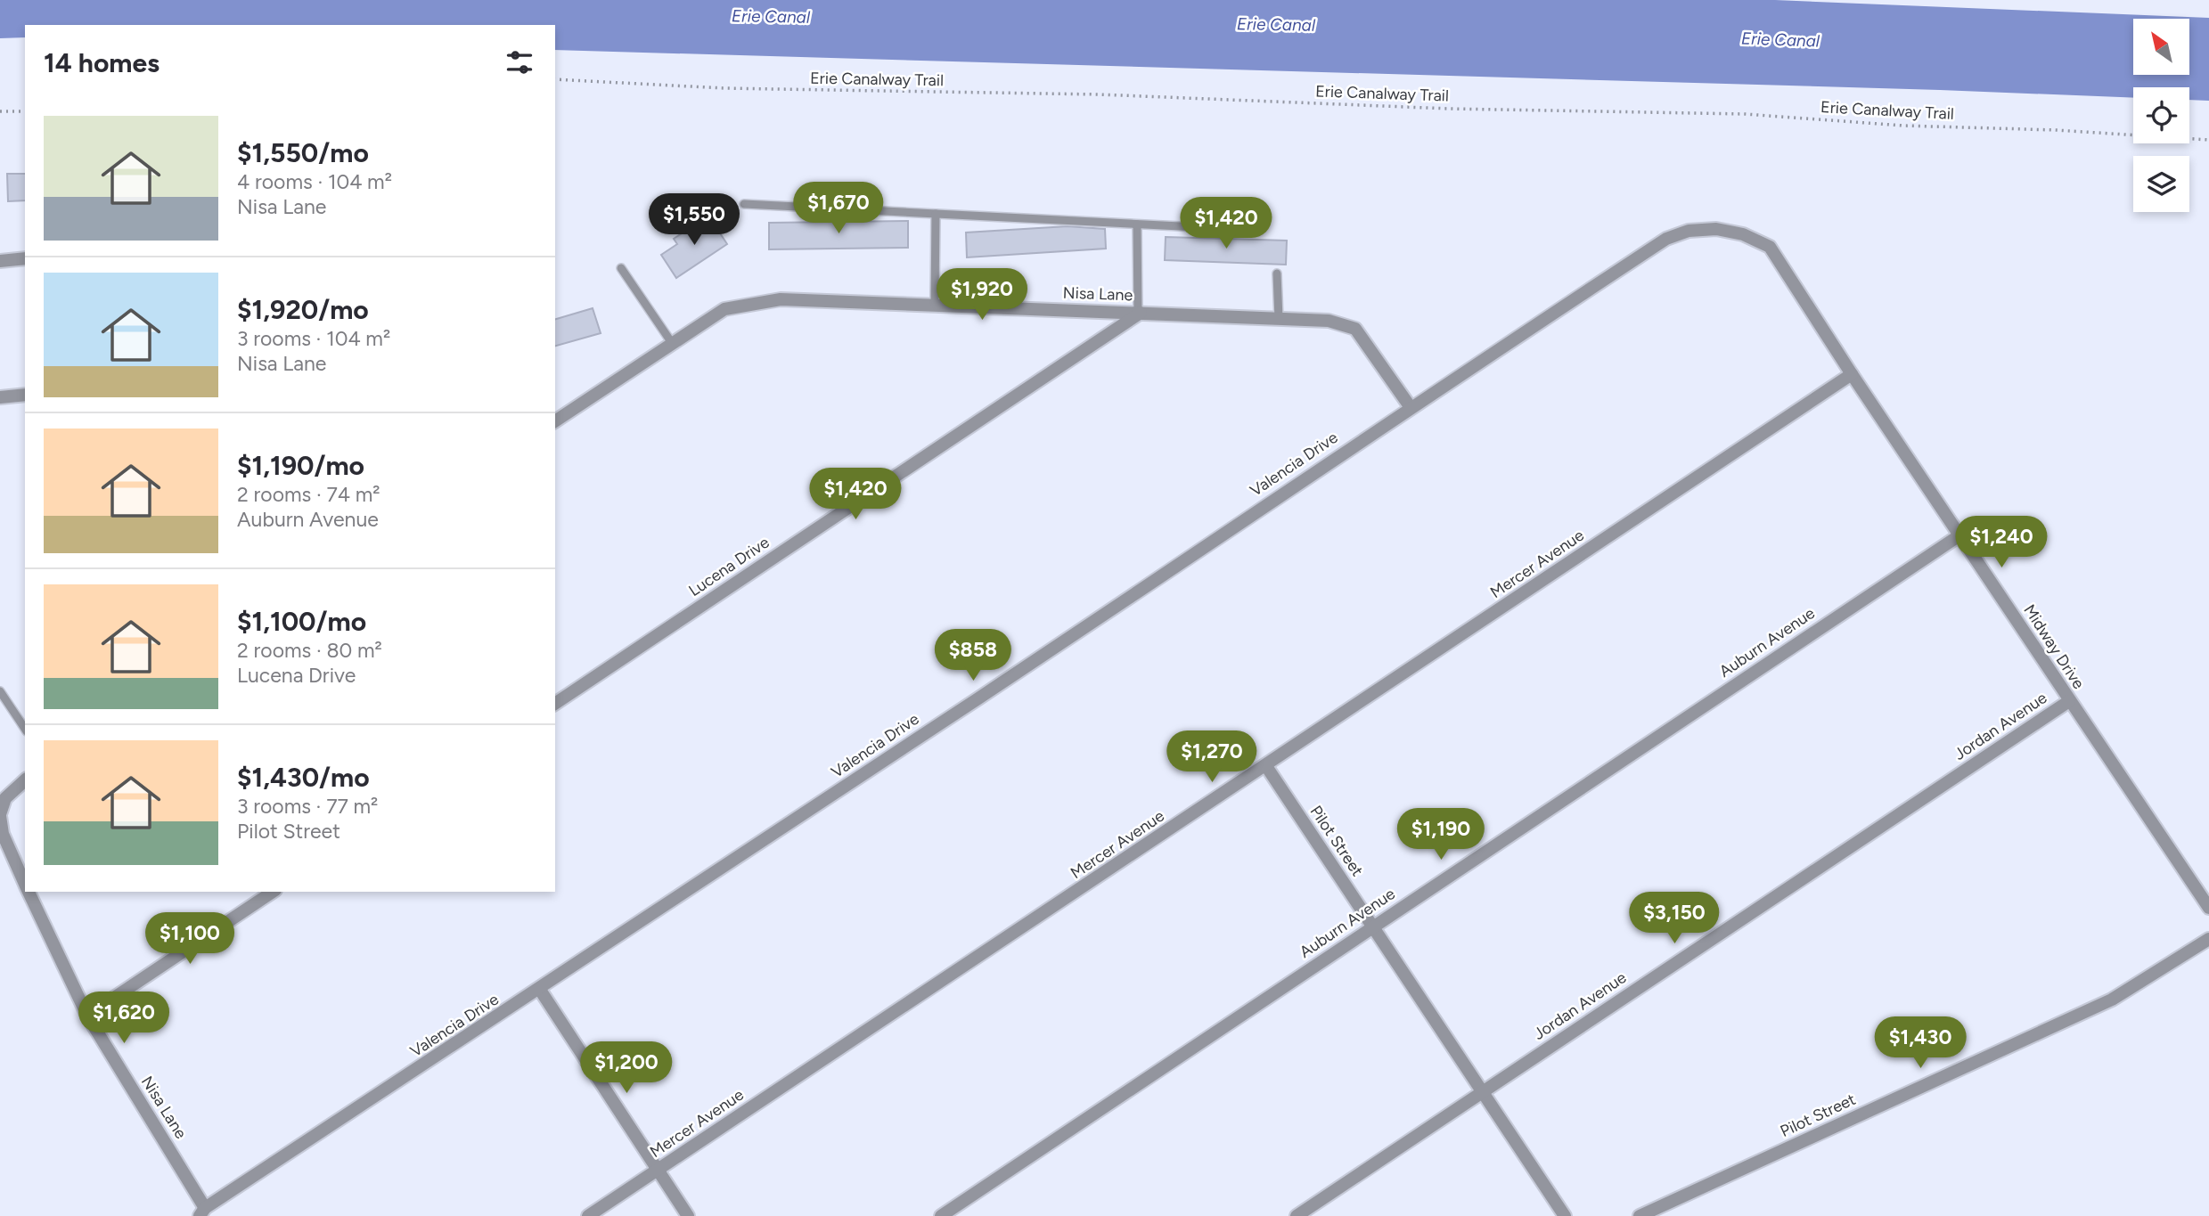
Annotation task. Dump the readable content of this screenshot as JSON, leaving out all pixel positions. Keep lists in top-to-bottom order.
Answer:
{
  "streets": {
    "street": [
      "Nisa Lane",
      "Valencia Drive",
      "Mercer Avenue",
      "Lucena Drive",
      "Auburn Avenue",
      "Midway Drive",
      "Jordan Avenue",
      "Pilot Street"
    ],
    "path": ["Erie Canalway Trail"]
  },
  "crossings": [
    ["Nisa Lane", "Valencia Drive"],
    ["Nisa Lane", "Lucena Drive"],
    ["Valencia Drive", "Midway Drive"],
    ["Mercer Avenue", "Midway Drive"],
    ["Mercer Avenue", "Pilot Street"],
    ["Auburn Avenue", "Midway Drive"],
    ["Auburn Avenue", "Pilot Street"],
    ["Midway Drive", "Jordan Avenue"],
    ["Jordan Avenue", "Pilot Street"]
  ],
  "water": ["Erie Canal"],
  "north": "top left",
  "page": {
    "heading": "14 homes",
    "list": [
      {
        "name": "$1,550/mo",
        "note": "4 rooms · 104 m² · Nisa Lane"
      },
      {
        "name": "$1,920/mo",
        "note": "3 rooms · 104 m² · Nisa Lane"
      },
      {
        "name": "$1,190/mo",
        "note": "2 rooms · 74 m² · Auburn Avenue"
      },
      {
        "name": "$1,100/mo",
        "note": "2 rooms · 80 m² · Lucena Drive"
      },
      {
        "name": "$1,430/mo",
        "note": "3 rooms · 77 m² · Pilot Street"
      }
    ],
    "price": [
      "$1,670",
      "$1,550",
      "$1,420",
      "$1,920",
      "$1,420",
      "$1,240",
      "$858",
      "$1,270",
      "$1,190",
      "$3,150",
      "$1,100",
      "$1,620",
      "$1,430",
      "$1,200"
    ]
  }
}
